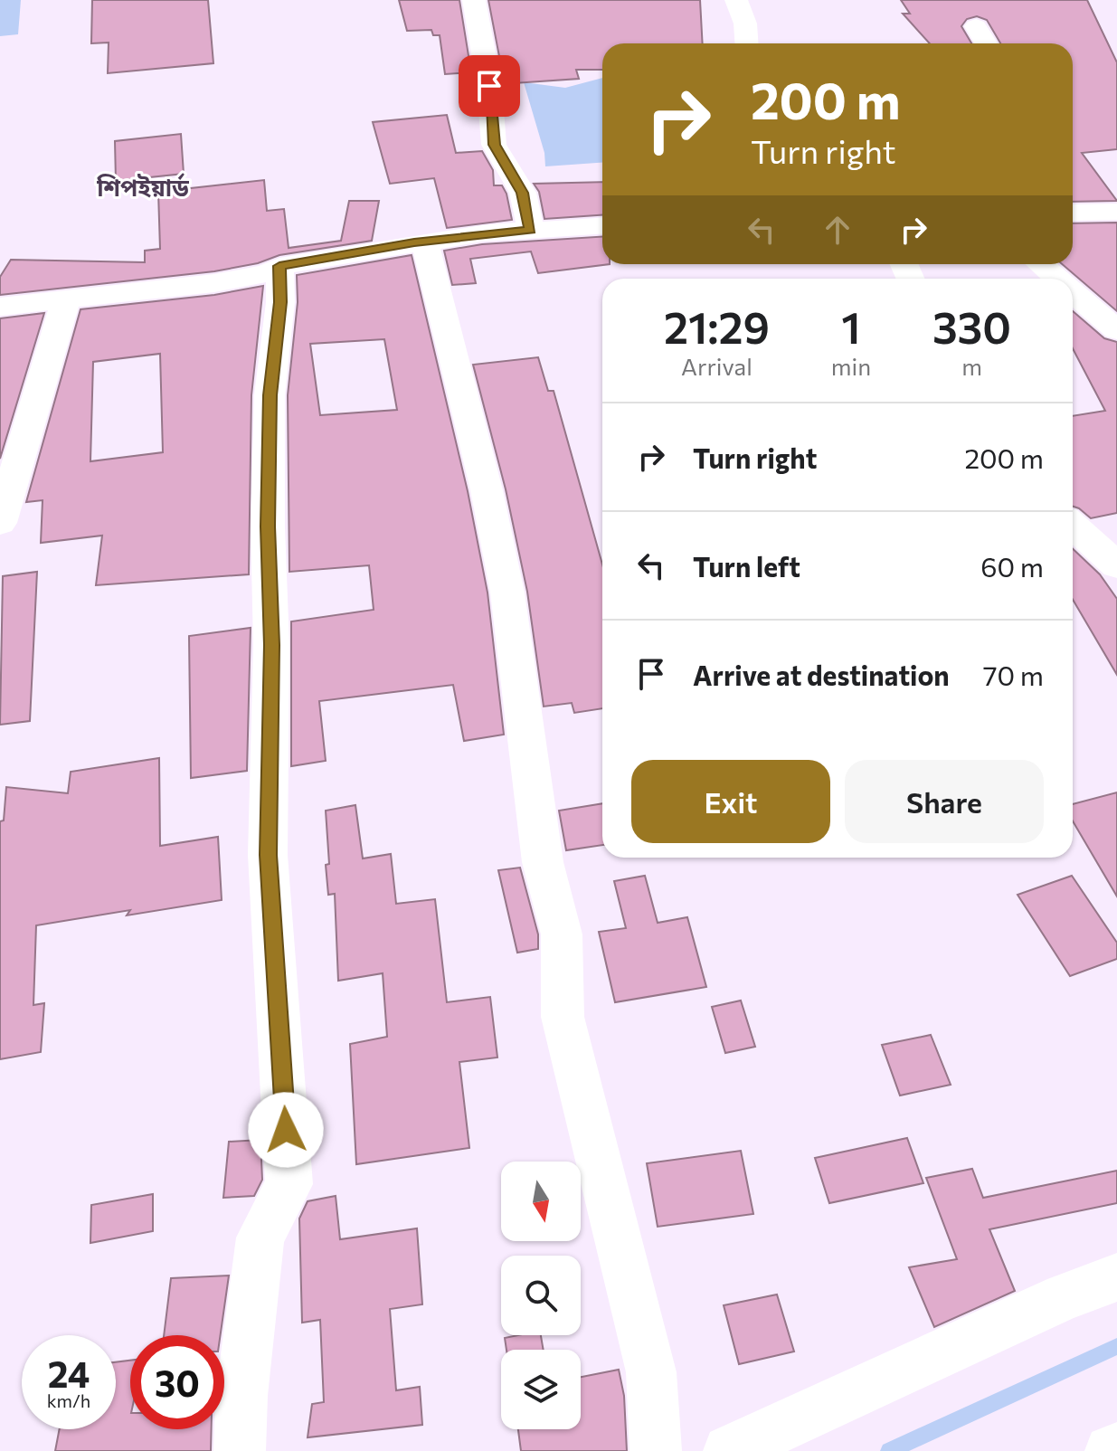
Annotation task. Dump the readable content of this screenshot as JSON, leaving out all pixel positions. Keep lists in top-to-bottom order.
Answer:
{
  "districts": ["শিপইয়ার্ড"],
  "north": "bottom",
  "page": {
    "turn": ["200 m", "Turn right"],
    "eta": [
      "21:29",
      "Arrival",
      "1",
      "min",
      "330",
      "m"
    ],
    "list": [
      {
        "name": "Turn right",
        "value": "200 m"
      },
      {
        "name": "Turn left",
        "value": "60 m"
      },
      {
        "name": "Arrive at destination",
        "value": "70 m"
      }
    ],
    "buttons": ["Exit", "Share"],
    "speed": "24 km/h",
    "limit": "30"
  }
}
